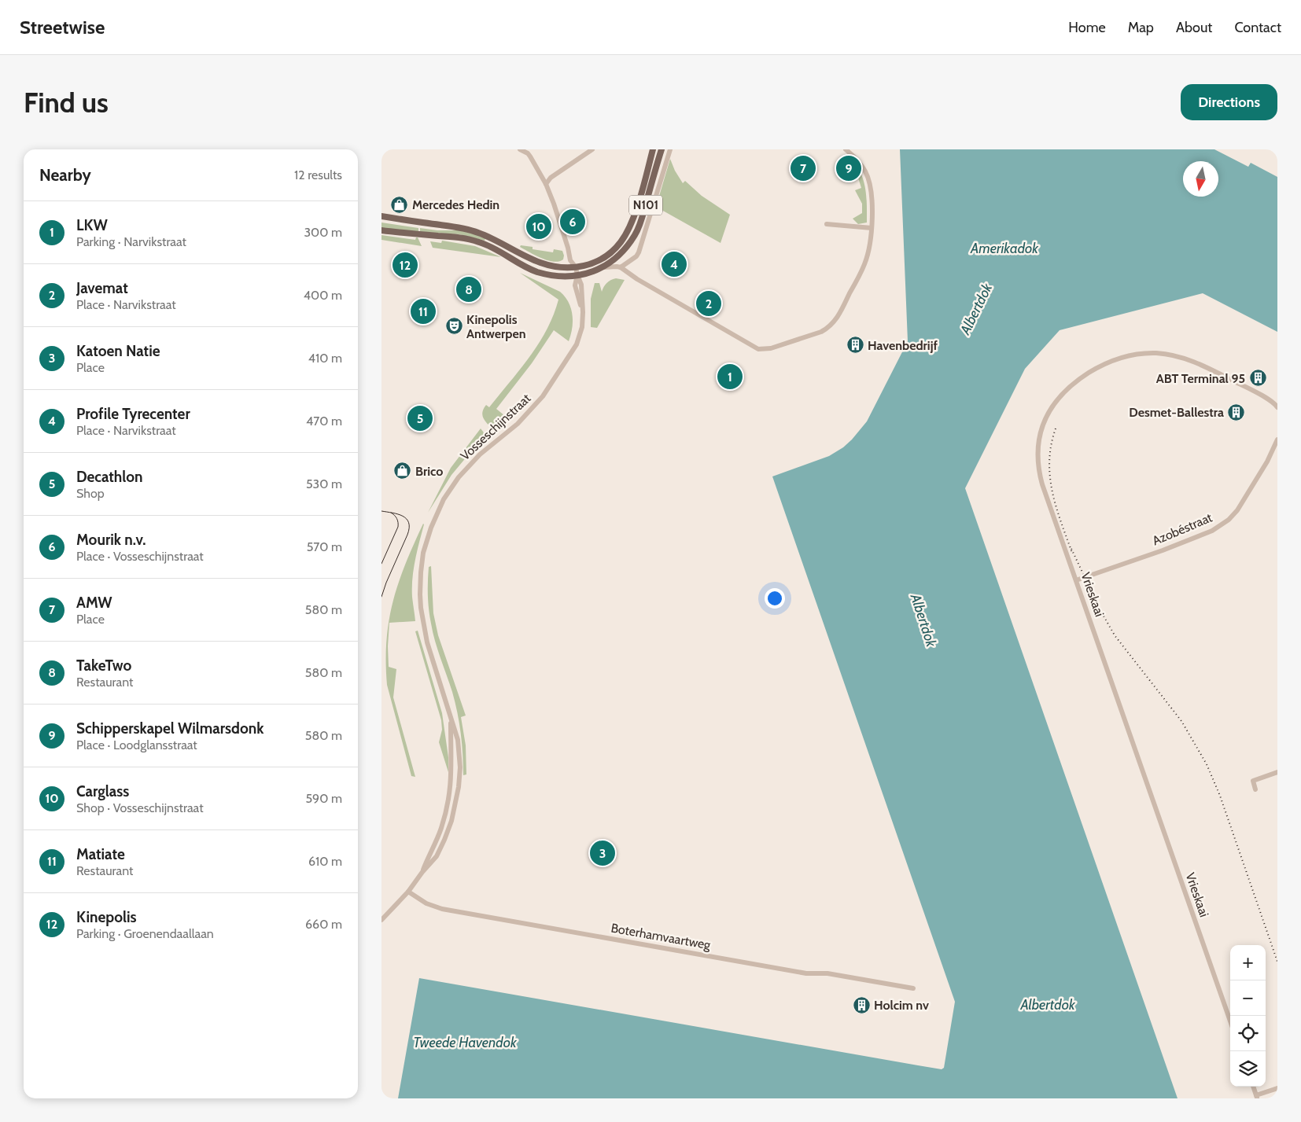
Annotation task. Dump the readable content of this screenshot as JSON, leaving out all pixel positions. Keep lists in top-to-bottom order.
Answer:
{
  "streets": {
    "main road": ["N101"],
    "street": [
      "Vosseschijnstraat",
      "Azobéstraat",
      "Vrieskaai",
      "Boterhamvaartweg"
    ]
  },
  "crossings": [
    ["N101", "Vosseschijnstraat"],
    ["Vosseschijnstraat", "Boterhamvaartweg"],
    ["Azobéstraat", "Vrieskaai"]
  ],
  "water": ["Amerikadok", "Albertdok", "Tweede Havendok"],
  "places": {
    "shop": ["Mercedes Hedin", "Brico"],
    "theatre": ["Kinepolis Antwerpen"],
    "building": [
      "Havenbedrijf",
      "ABT Terminal 95",
      "Desmet-Ballestra",
      "Holcim nv"
    ]
  },
  "north": "bottom",
  "page": {
    "header": "Streetwise",
    "nav": [
      "Home",
      "Map",
      "About",
      "Contact"
    ],
    "buttons": "Directions",
    "title": "Find us",
    "heading": ["Nearby", "12 results"],
    "pins": [
      "7",
      "9",
      "6",
      "10",
      "4",
      "12",
      "8",
      "2",
      "11",
      "1",
      "5",
      "3"
    ],
    "list": [
      {
        "mark": "1",
        "name": "LKW",
        "note": "Parking · Narvikstraat",
        "value": "300 m"
      },
      {
        "mark": "2",
        "name": "Javemat",
        "note": "Place · Narvikstraat",
        "value": "400 m"
      },
      {
        "mark": "3",
        "name": "Katoen Natie",
        "note": "Place",
        "value": "410 m"
      },
      {
        "mark": "4",
        "name": "Profile Tyrecenter",
        "note": "Place · Narvikstraat",
        "value": "470 m"
      },
      {
        "mark": "5",
        "name": "Decathlon",
        "note": "Shop",
        "value": "530 m"
      },
      {
        "mark": "6",
        "name": "Mourik n.v.",
        "note": "Place · Vosseschijnstraat",
        "value": "570 m"
      },
      {
        "mark": "7",
        "name": "AMW",
        "note": "Place",
        "value": "580 m"
      },
      {
        "mark": "8",
        "name": "TakeTwo",
        "note": "Restaurant",
        "value": "580 m"
      },
      {
        "mark": "9",
        "name": "Schipperskapel Wilmarsdonk",
        "note": "Place · Loodglansstraat",
        "value": "580 m"
      },
      {
        "mark": "10",
        "name": "Carglass",
        "note": "Shop · Vosseschijnstraat",
        "value": "590 m"
      },
      {
        "mark": "11",
        "name": "Matiate",
        "note": "Restaurant",
        "value": "610 m"
      },
      {
        "mark": "12",
        "name": "Kinepolis",
        "note": "Parking · Groenendaallaan",
        "value": "660 m"
      }
    ],
    "map_buttons": ["+", "−"]
  }
}
